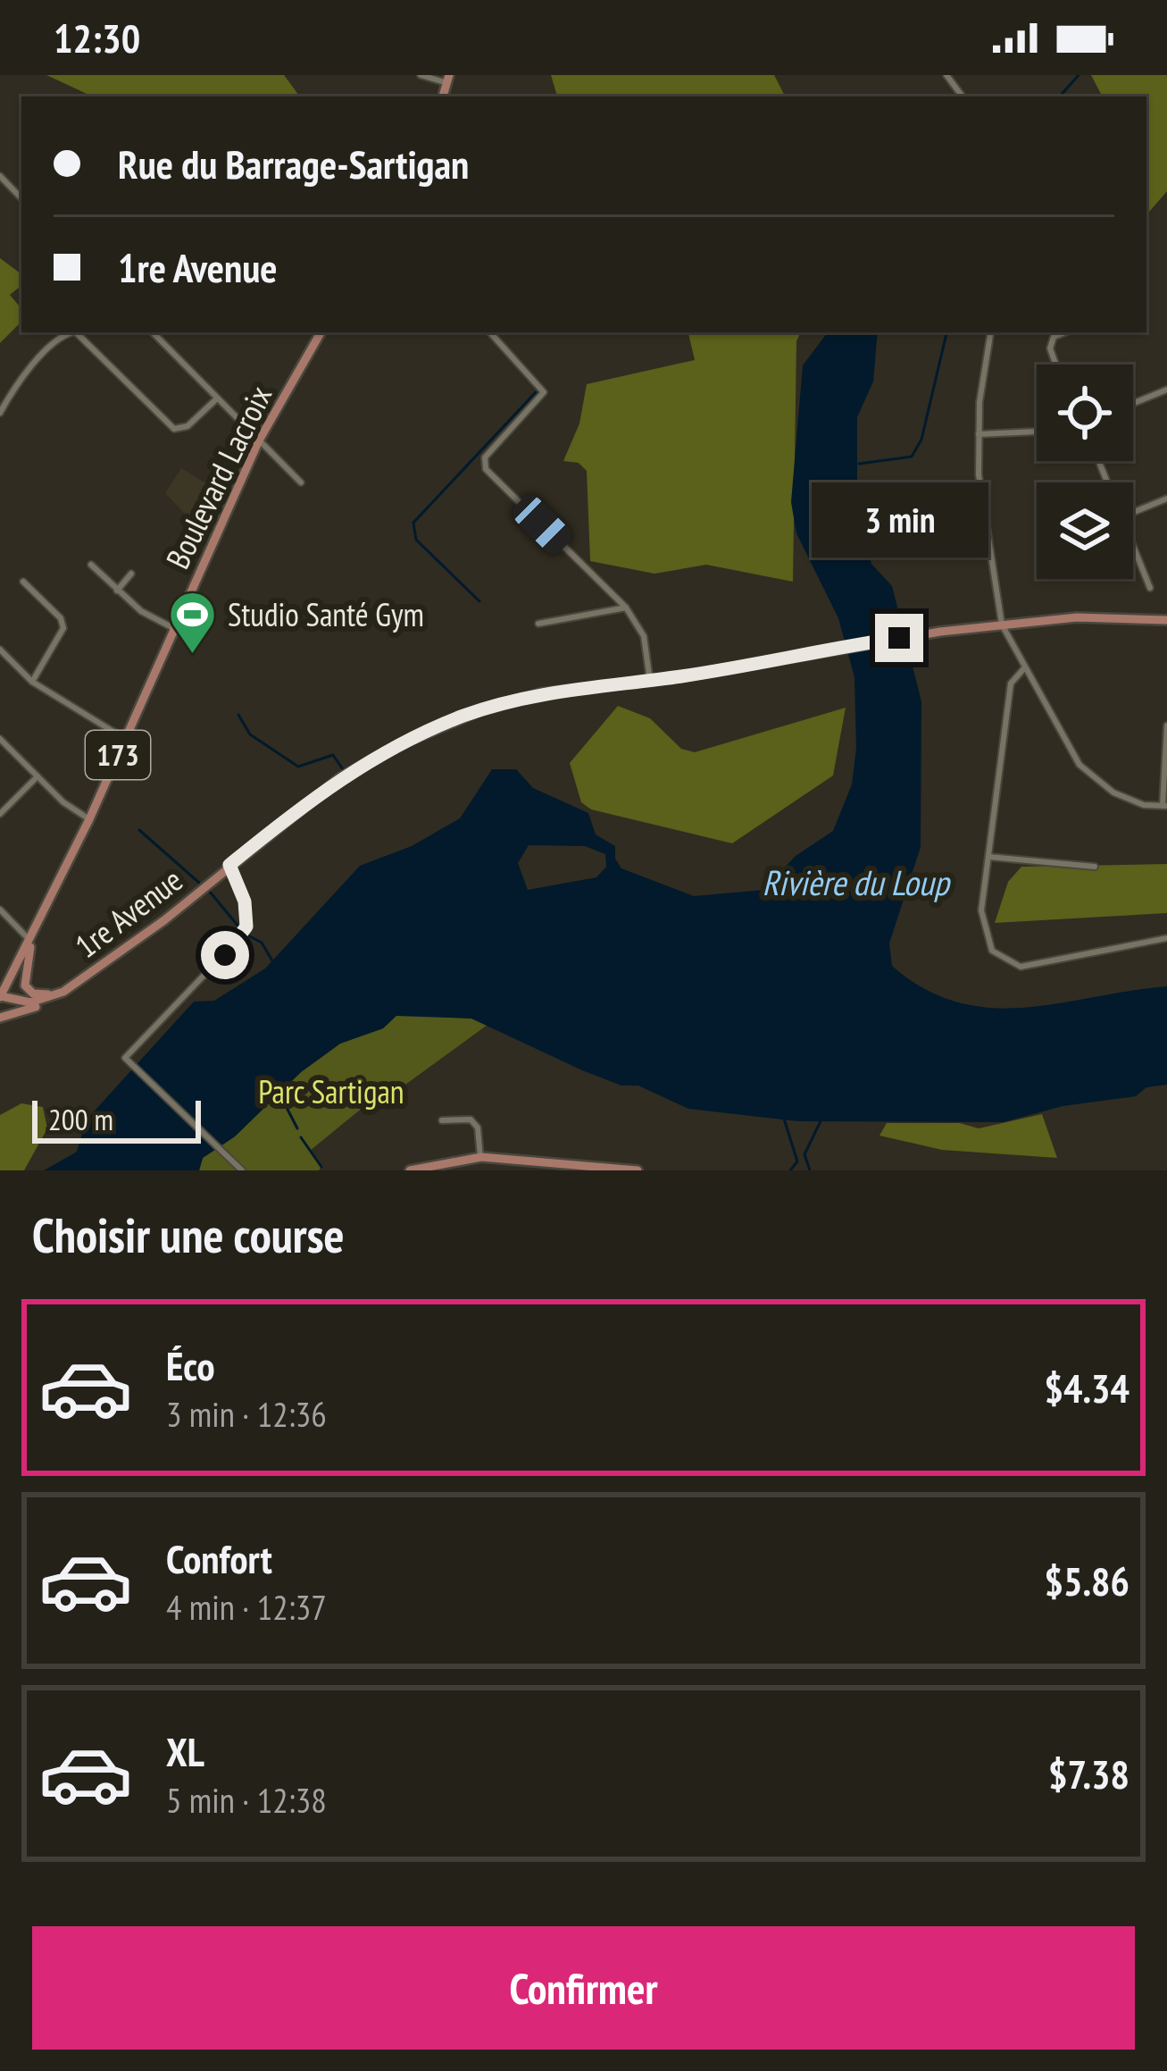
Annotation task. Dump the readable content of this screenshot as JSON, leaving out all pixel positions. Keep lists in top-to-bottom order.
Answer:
{
  "streets": {
    "main road": ["Boulevard Lacroix", "173", "1re Avenue"]
  },
  "crossings": [
    ["Boulevard Lacroix", "1re Avenue"]
  ],
  "water": ["Rivière du Loup"],
  "parks": ["Parc Sartigan"],
  "places": {
    "sports": ["Studio Santé Gym"]
  },
  "scale_bar": "200 m",
  "page": {
    "status": "12:30",
    "banner": ["Rue du Barrage-Sartigan", "1re Avenue"],
    "bubble": "3 min",
    "scale": "200 m",
    "heading": "Choisir une course",
    "list": [
      {
        "name": "Éco",
        "note": "3 min · 12:36",
        "value": "$4.34"
      },
      {
        "name": "Confort",
        "note": "4 min · 12:37",
        "value": "$5.86"
      },
      {
        "name": "XL",
        "note": "5 min · 12:38",
        "value": "$7.38"
      }
    ],
    "buttons": "Confirmer"
  }
}
